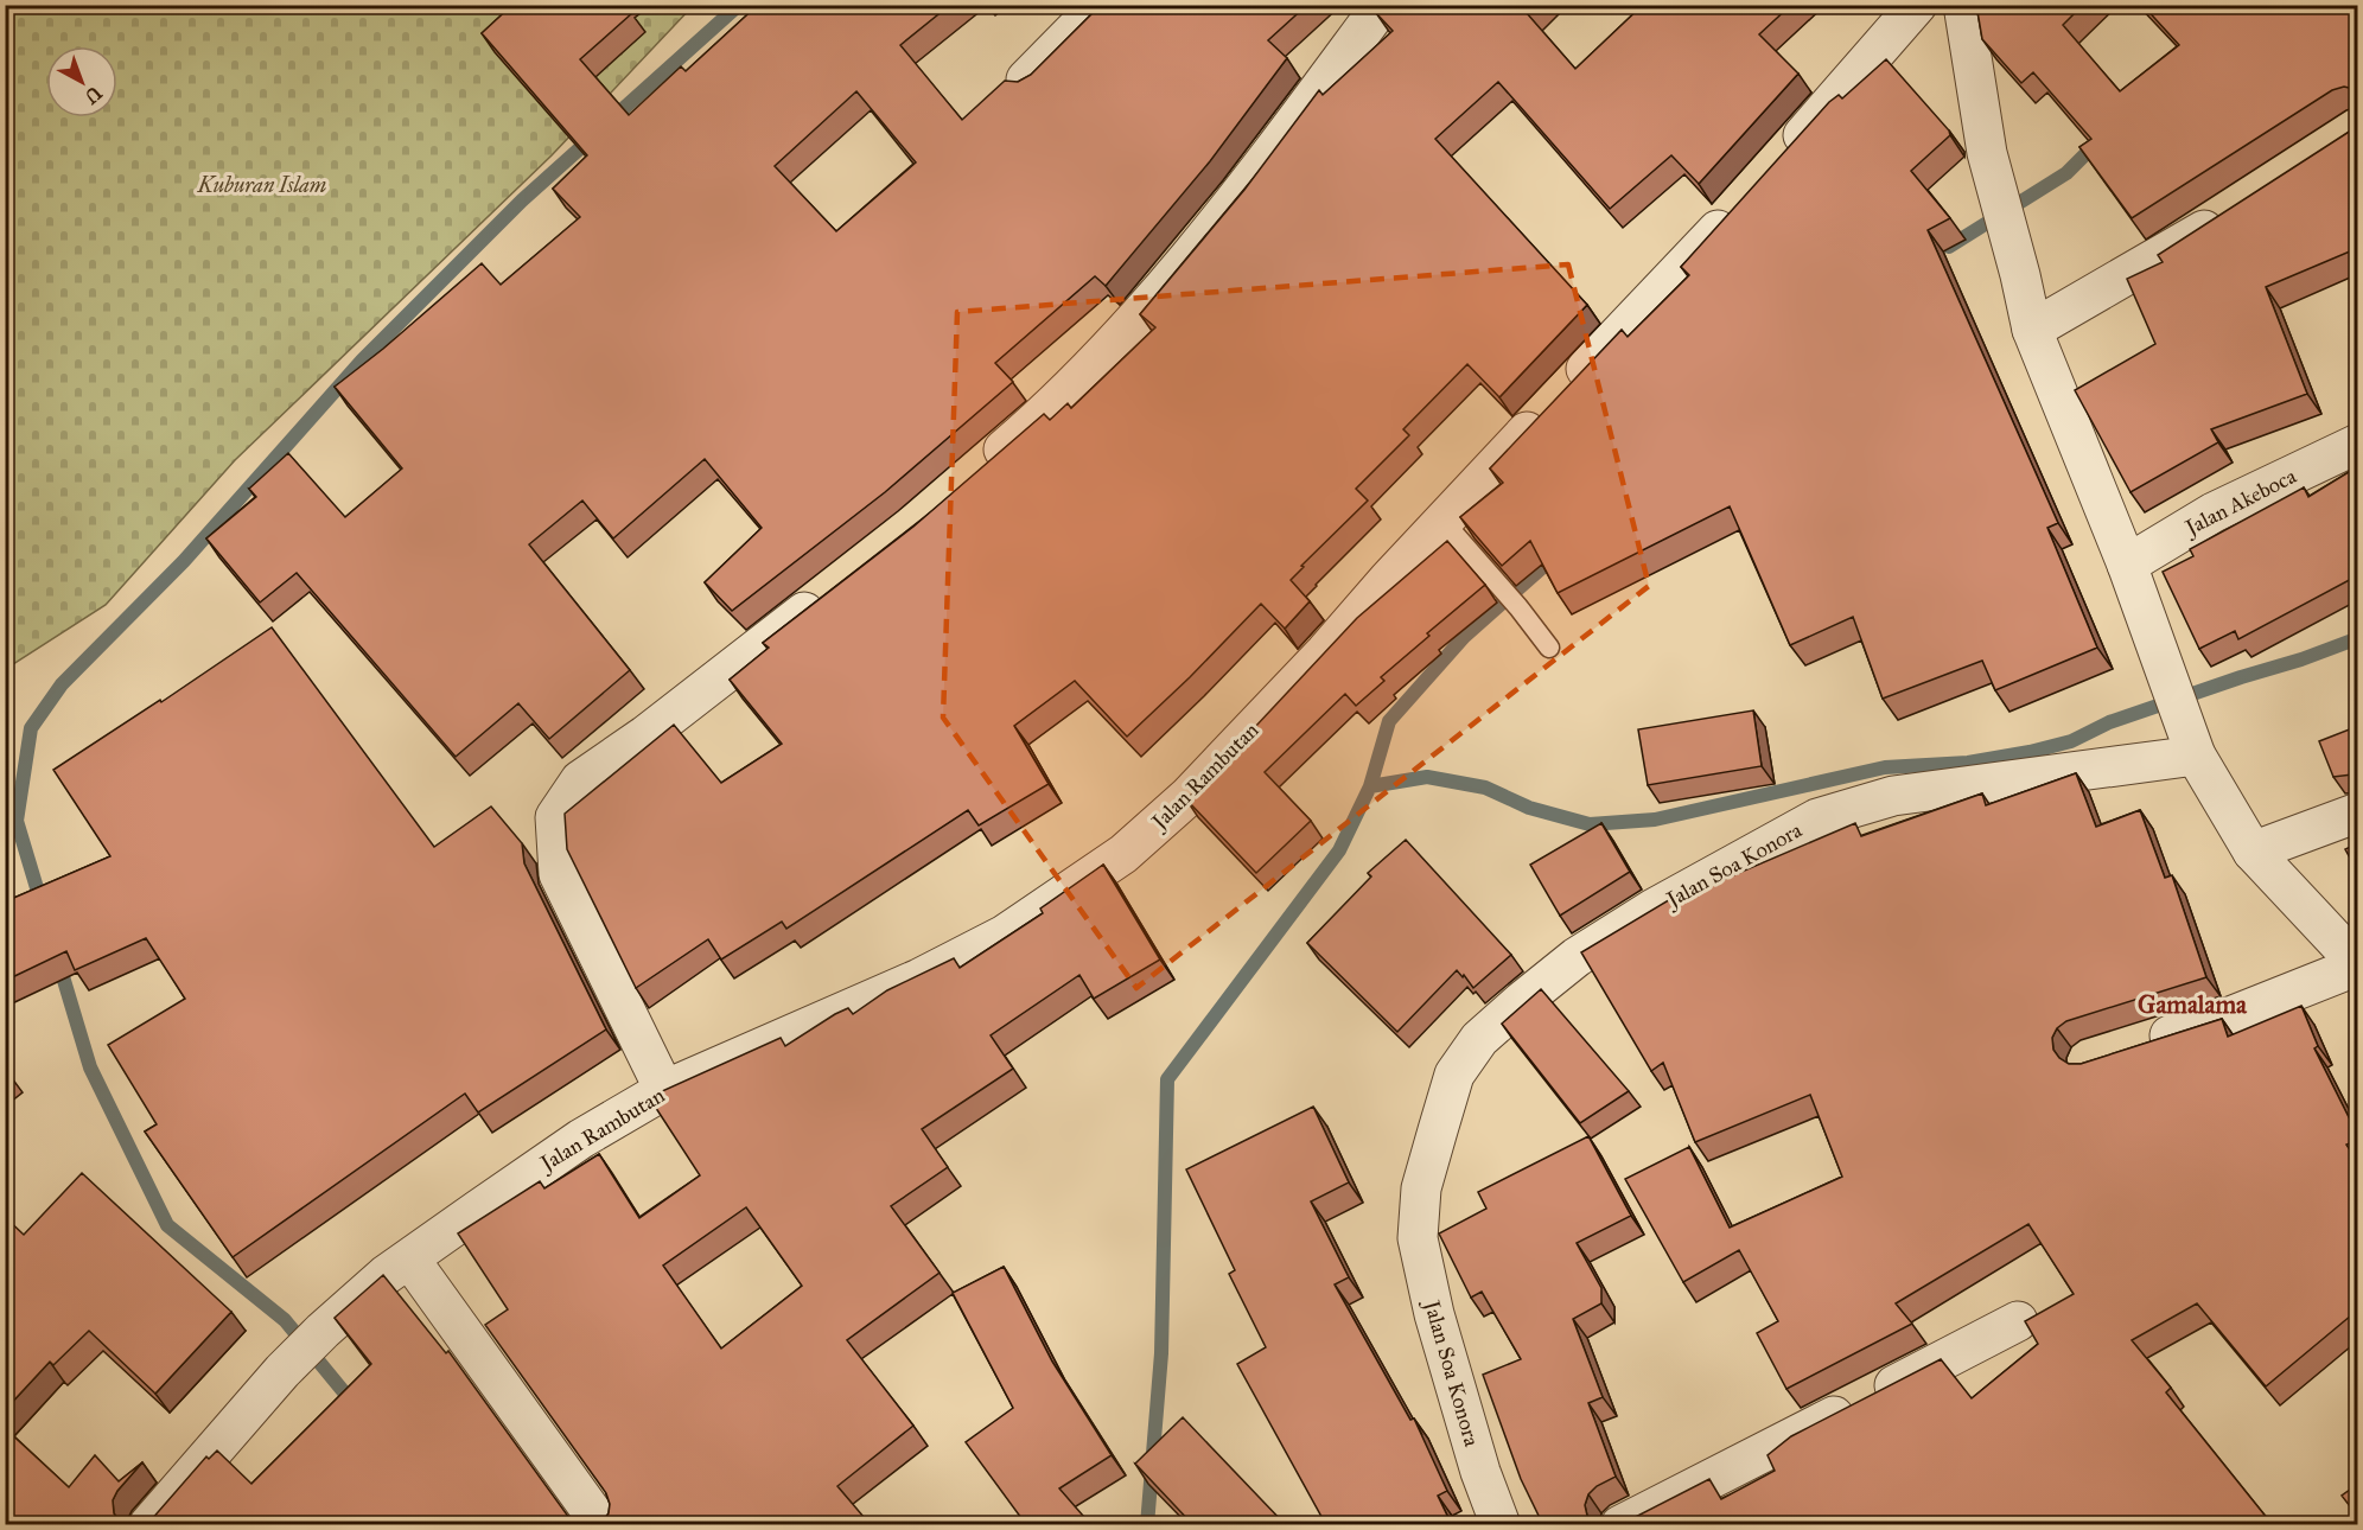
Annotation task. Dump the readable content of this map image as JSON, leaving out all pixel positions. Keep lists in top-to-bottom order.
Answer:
{
  "streets": {
    "street": ["Jalan Akeboca", "Jalan Rambutan", "Jalan Soa Konora"]
  },
  "districts": ["Gamalama"],
  "parks": ["Kuburan Islam"],
  "north": "bottom right"
}
